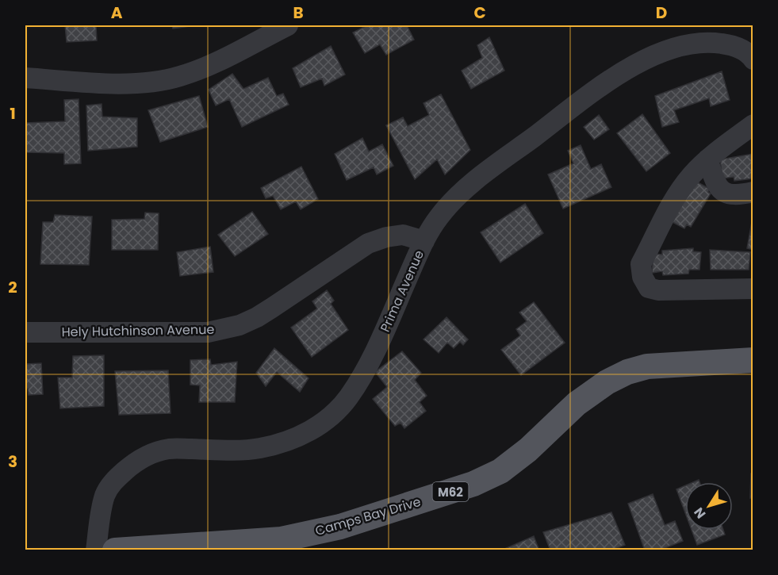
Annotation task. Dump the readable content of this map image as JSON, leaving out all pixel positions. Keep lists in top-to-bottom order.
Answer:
{
  "streets": {
    "main road": ["M62", "Camps Bay Drive"],
    "street": ["Prima Avenue", "Hely Hutchinson Avenue"]
  },
  "crossings": [
    ["Prima Avenue", "Hely Hutchinson Avenue"]
  ],
  "north": "bottom left",
  "grid": {
    "columns": [
      "A",
      "B",
      "C",
      "D"
    ],
    "rows": ["1", "2", "3"]
  }
}
